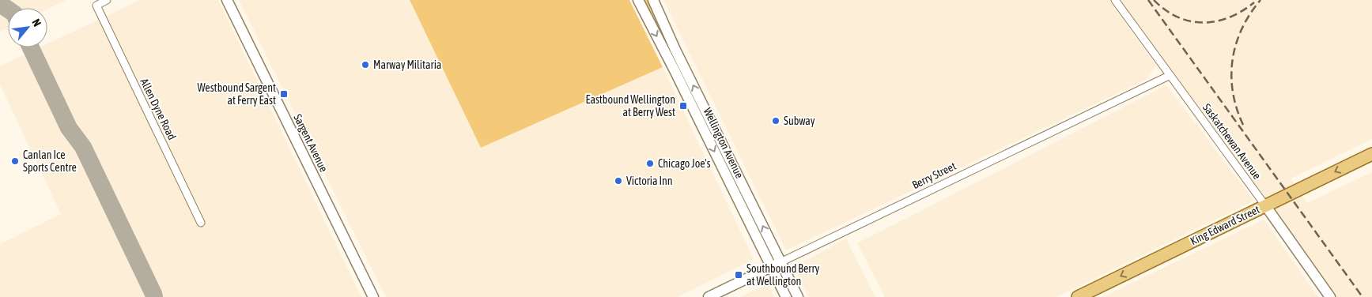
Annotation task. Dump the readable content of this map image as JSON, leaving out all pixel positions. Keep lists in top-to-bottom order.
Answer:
{
  "streets": {
    "main road": [
      "Saskatchewan Avenue",
      "Sargent Avenue",
      "Wellington Avenue",
      "Berry Street",
      "King Edward Street"
    ],
    "street": ["Allen Dyne Road"]
  },
  "crossings": [
    ["Saskatchewan Avenue", "Berry Street"],
    ["Saskatchewan Avenue", "King Edward Street"],
    ["Wellington Avenue", "Berry Street"]
  ],
  "one_way": ["King Edward Street"],
  "places": {
    "other": [
      "Marway Militaria",
      "Subway",
      "Canlan Ice Sports Centre",
      "Chicago Joe's",
      "Victoria Inn"
    ],
    "transit": ["Westbound Sargent at Ferry East", "Eastbound Wellington at Berry West", "Southbound Berry at Wellington"]
  },
  "north": "top right"
}
